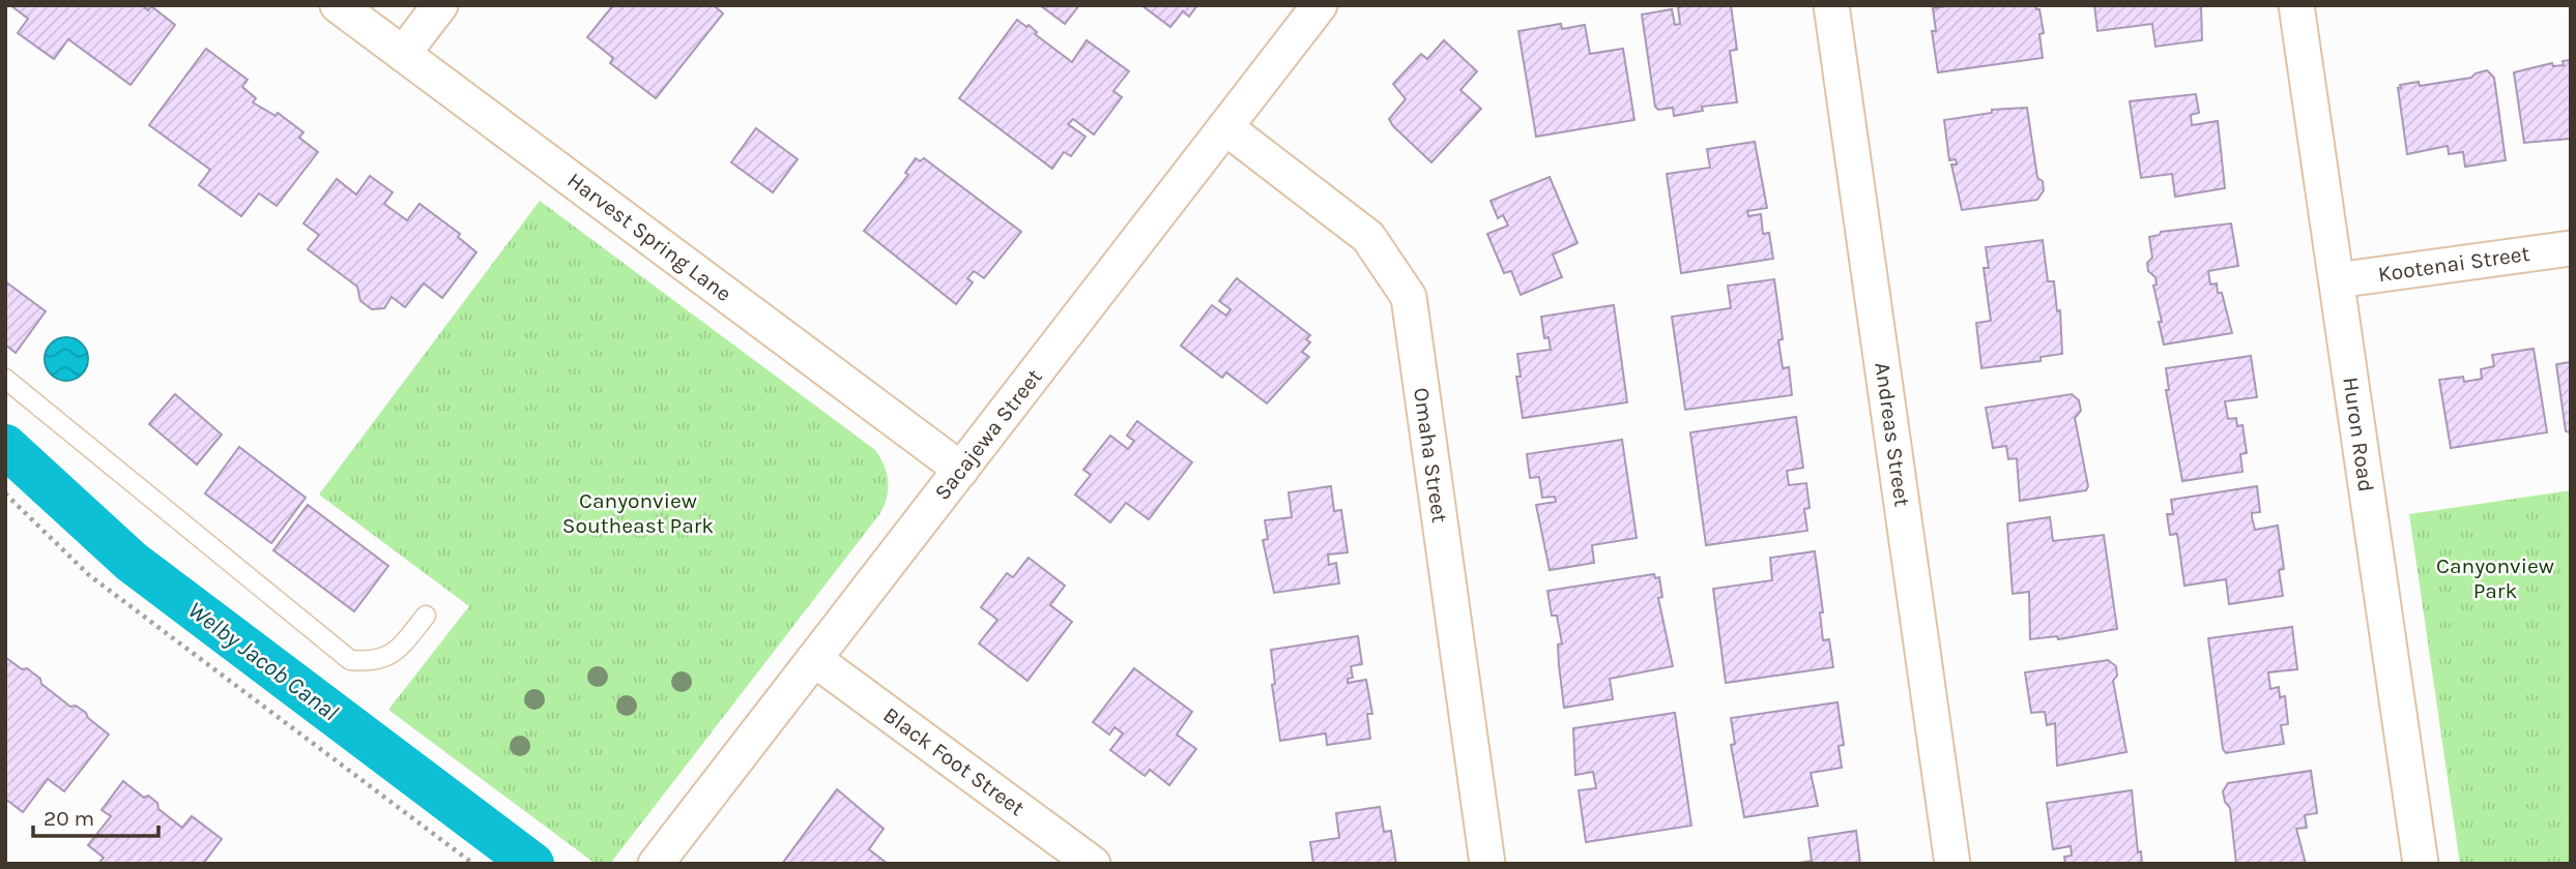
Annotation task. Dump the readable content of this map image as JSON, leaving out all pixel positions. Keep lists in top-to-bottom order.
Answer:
{
  "streets": {
    "street": [
      "Harvest Spring Lane",
      "Kootenai Street",
      "Sacajewa Street",
      "Andreas Street",
      "Huron Road",
      "Omaha Street",
      "Black Foot Street"
    ]
  },
  "crossings": [
    ["Harvest Spring Lane", "Sacajewa Street"],
    ["Kootenai Street", "Huron Road"],
    ["Sacajewa Street", "Omaha Street"],
    ["Sacajewa Street", "Black Foot Street"]
  ],
  "water": ["Welby Jacob Canal"],
  "parks": ["Canyonview Southeast Park", "Canyonview Park"],
  "scale_bar": "20 m"
}
